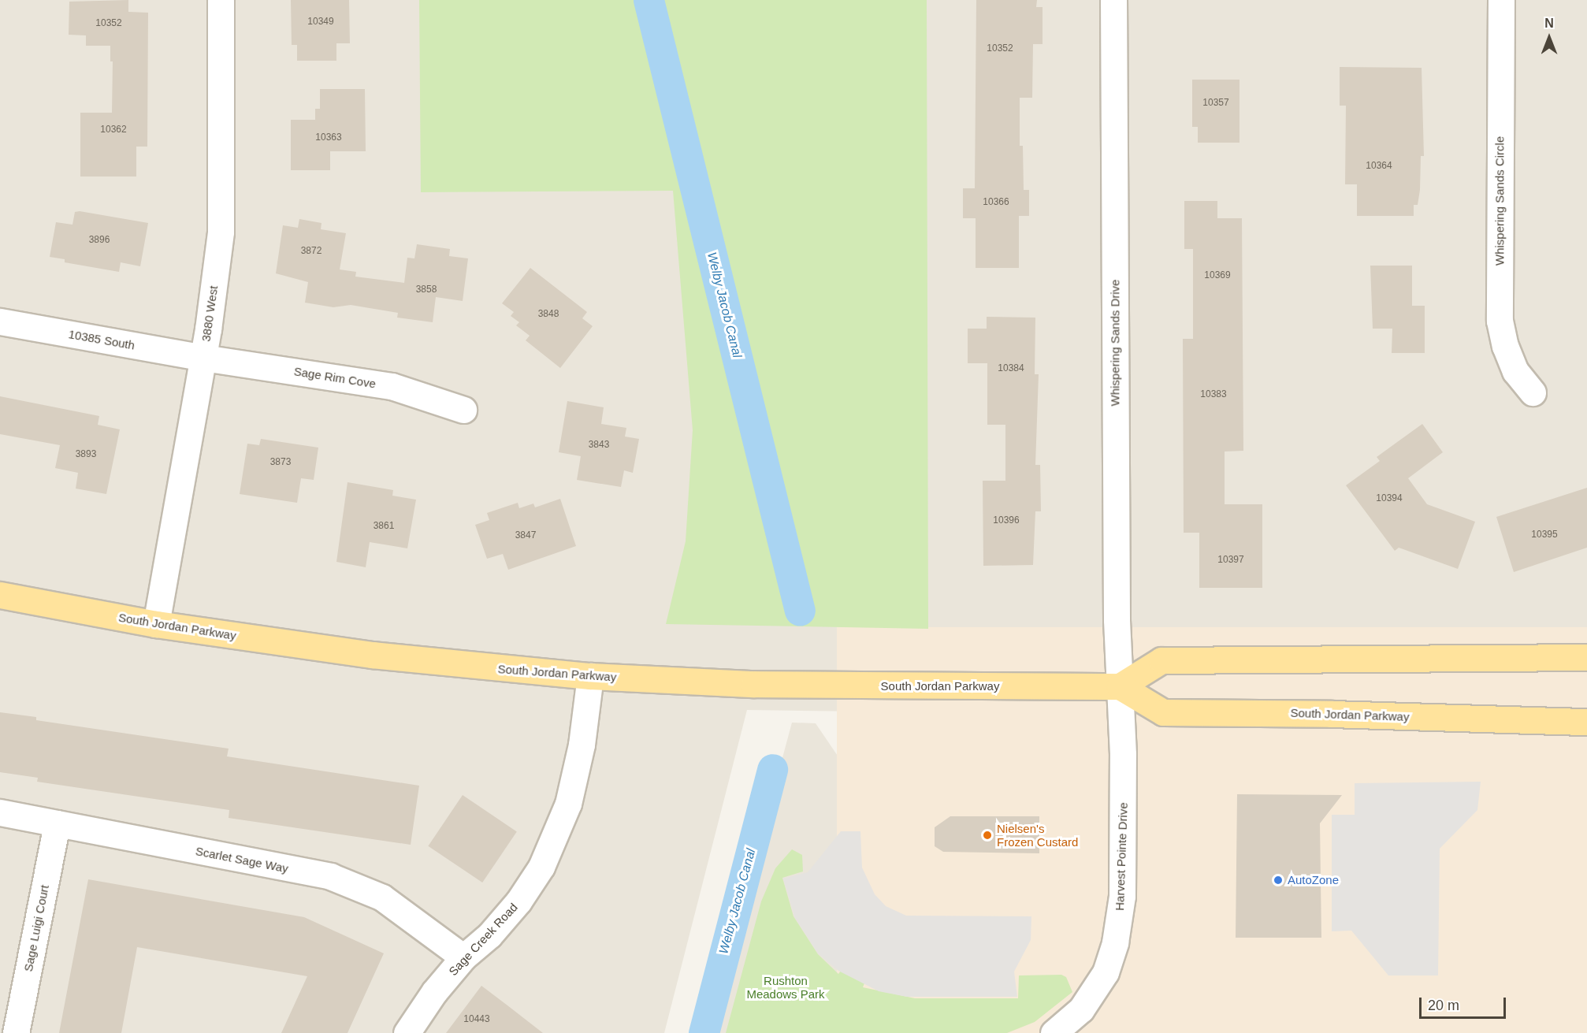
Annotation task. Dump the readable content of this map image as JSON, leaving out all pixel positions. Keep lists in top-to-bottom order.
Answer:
{
  "streets": {
    "main road": ["South Jordan Parkway"],
    "street": [
      "Whispering Sands Circle",
      "3880 West",
      "10385 South",
      "Whispering Sands Drive",
      "Sage Rim Cove",
      "Harvest Pointe Drive",
      "Scarlet Sage Way",
      "Sage Luigi Court",
      "Sage Creek Road"
    ]
  },
  "crossings": [
    ["3880 West", "10385 South"],
    ["3880 West", "Sage Rim Cove"],
    ["3880 West", "South Jordan Parkway"],
    ["10385 South", "Sage Rim Cove"],
    ["Whispering Sands Drive", "South Jordan Parkway"],
    ["Whispering Sands Drive", "Harvest Pointe Drive"],
    ["South Jordan Parkway", "Harvest Pointe Drive"],
    ["South Jordan Parkway", "Sage Creek Road"],
    ["Scarlet Sage Way", "Sage Luigi Court"],
    ["Scarlet Sage Way", "Sage Creek Road"]
  ],
  "water": ["Welby Jacob Canal"],
  "parks": ["Rushton Meadows Park"],
  "places": ["Nielsen's Frozen Custard", "AutoZone"],
  "house_numbers": [
    "10349",
    "10352",
    "10352",
    "10357",
    "10362",
    "10363",
    "10364",
    "10366",
    "3896",
    "3872",
    "10369",
    "3858",
    "3848",
    "10384",
    "10383",
    "3843",
    "3893",
    "3873",
    "10394",
    "10396",
    "3861",
    "10395",
    "3847",
    "10397",
    "10443"
  ],
  "scale_bar": "20 m",
  "north": "top"
}
